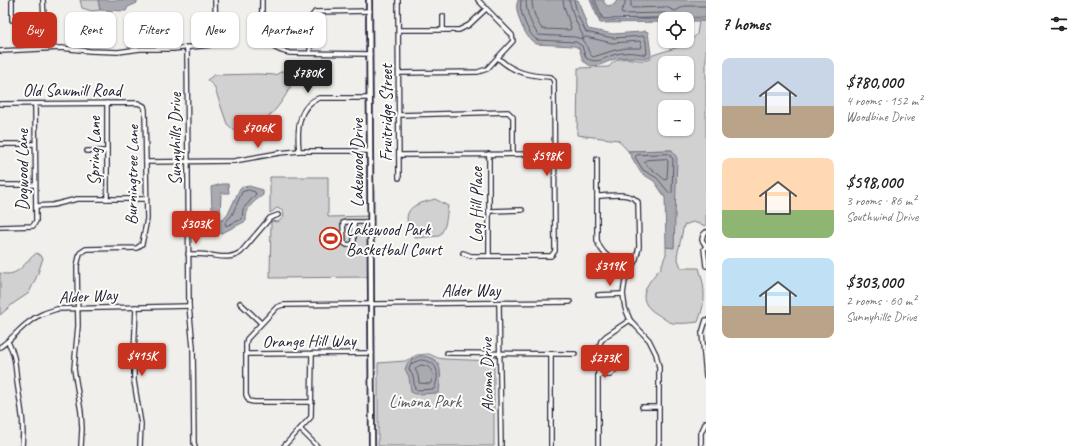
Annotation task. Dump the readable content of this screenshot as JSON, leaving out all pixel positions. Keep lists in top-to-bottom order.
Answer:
{
  "streets": {
    "street": [
      "Old Sawmill Road",
      "Fruitridge Street",
      "Sunnyhills Drive",
      "Spring Lane",
      "Lakewood Drive",
      "Dogwood Lane",
      "Burningtree Lane",
      "Log Hill Place",
      "Alder Way",
      "Orange Hill Way",
      "Alcoma Drive"
    ]
  },
  "crossings": [
    ["Old Sawmill Road", "Spring Lane"],
    ["Old Sawmill Road", "Dogwood Lane"],
    ["Old Sawmill Road", "Burningtree Lane"],
    ["Sunnyhills Drive", "Alder Way"],
    ["Lakewood Drive", "Alder Way"],
    ["Lakewood Drive", "Orange Hill Way"],
    ["Burningtree Lane", "Alder Way"],
    ["Alder Way", "Orange Hill Way"],
    ["Alder Way", "Alcoma Drive"]
  ],
  "parks": ["Limona Park"],
  "places": {
    "sports": ["Lakewood Park Basketball Court"]
  },
  "page": {
    "heading": "7 homes",
    "map_buttons": ["+", "−"],
    "chip": [
      "Buy",
      "Rent",
      "Filters",
      "New",
      "Apartment"
    ],
    "list": [
      {
        "name": "$780,000",
        "note": "4 rooms · 152 m² · Woodbine Drive"
      },
      {
        "name": "$598,000",
        "note": "3 rooms · 86 m² · Southwind Drive"
      },
      {
        "name": "$303,000",
        "note": "2 rooms · 60 m² · Sunnyhills Drive"
      }
    ],
    "price": [
      "$780K",
      "$706K",
      "$598K",
      "$303K",
      "$319K",
      "$415K",
      "$273K"
    ]
  }
}
